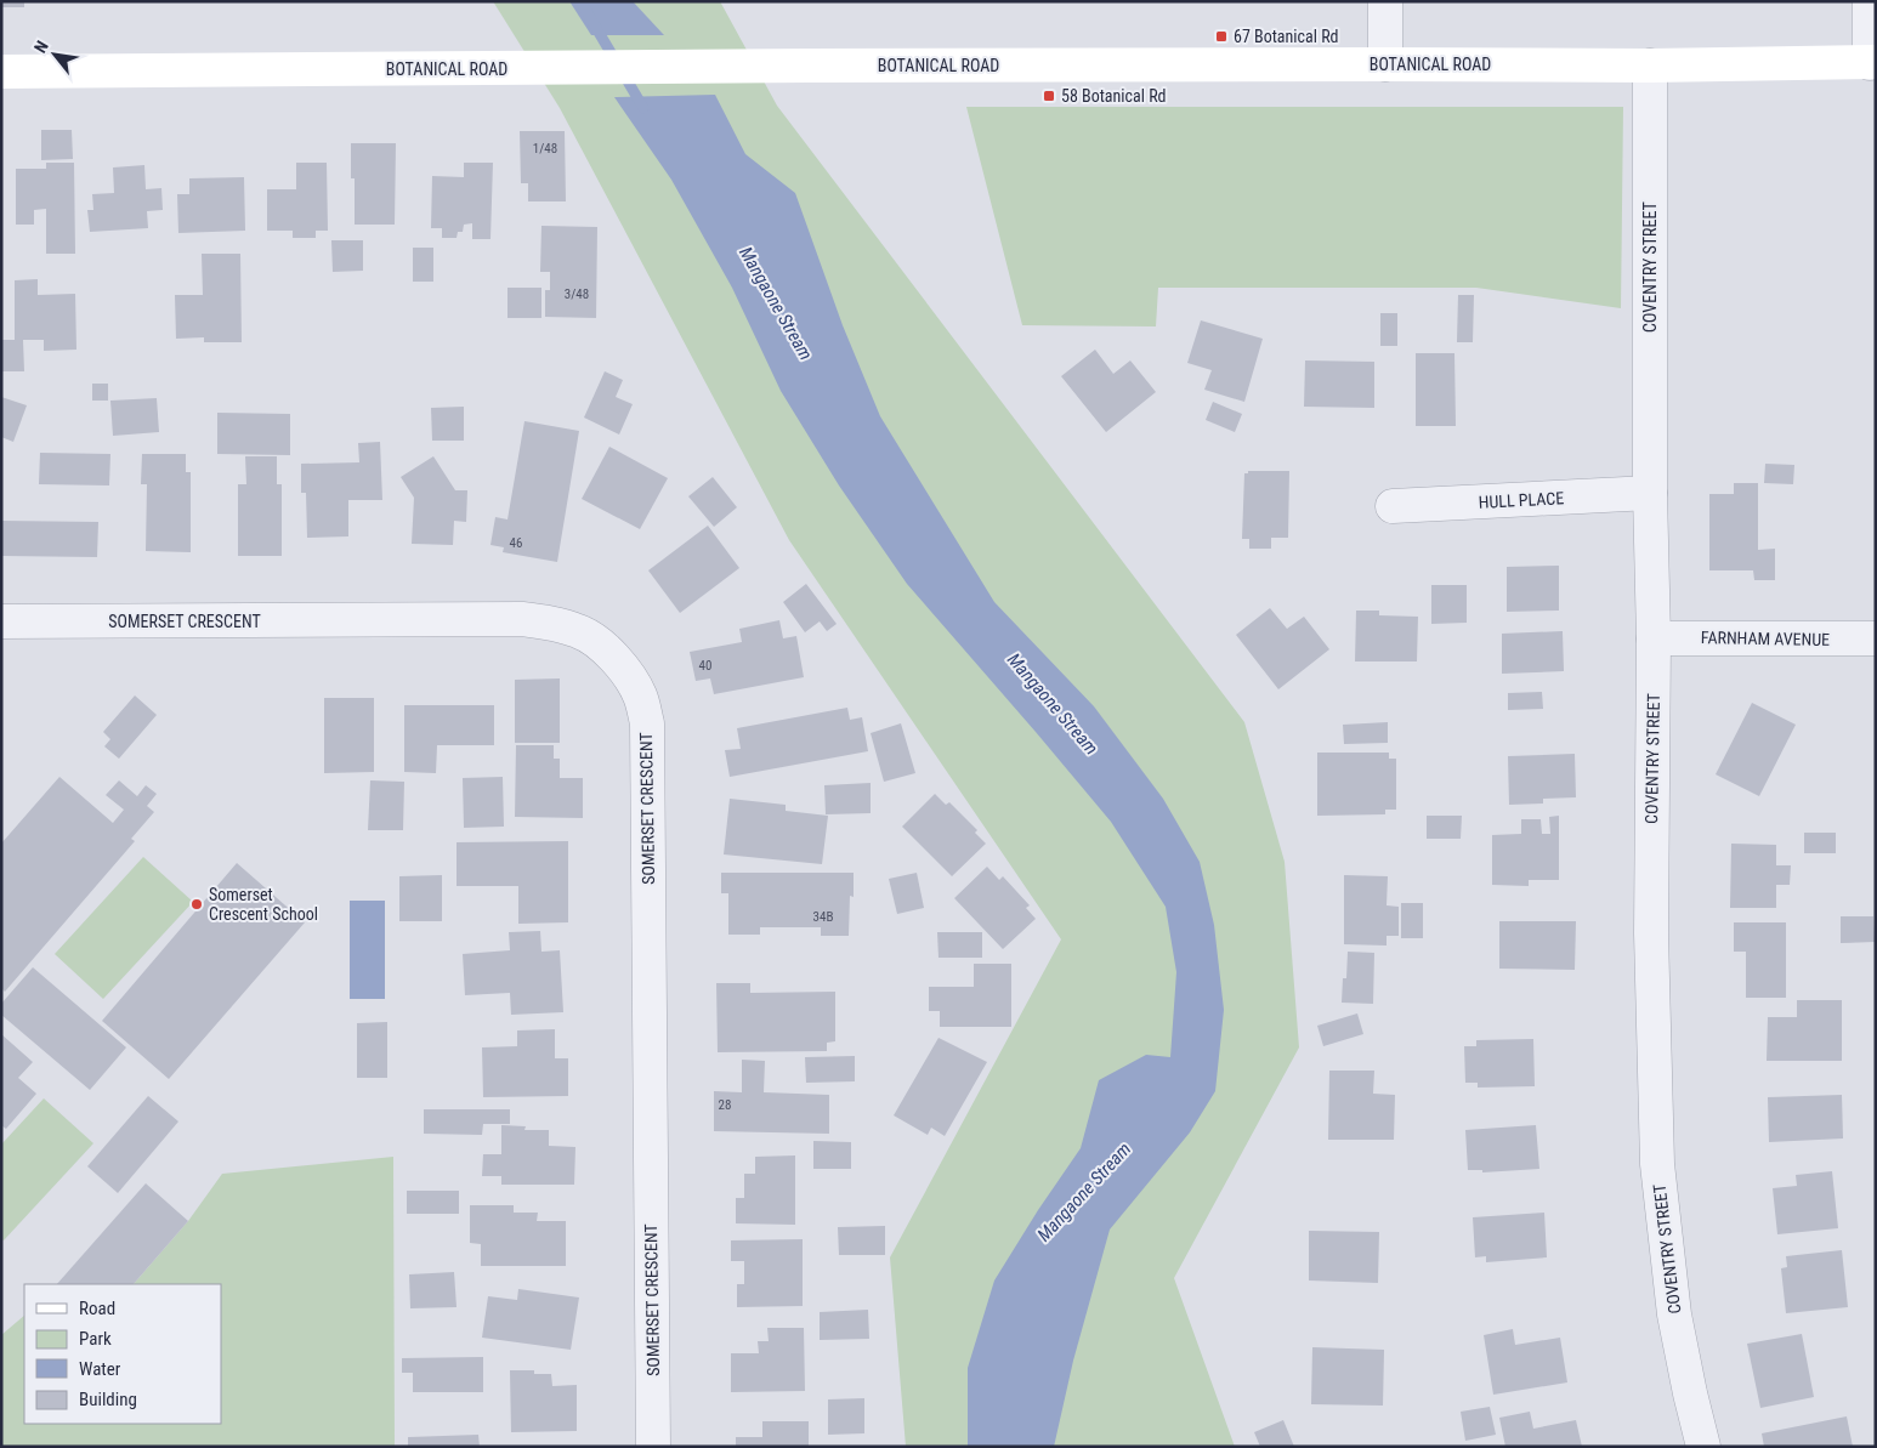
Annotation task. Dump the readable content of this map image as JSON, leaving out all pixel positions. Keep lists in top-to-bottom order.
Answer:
{
  "streets": {
    "main road": ["BOTANICAL ROAD"],
    "street": [
      "COVENTRY STREET",
      "HULL PLACE",
      "SOMERSET CRESCENT",
      "FARNHAM AVENUE"
    ]
  },
  "crossings": [
    ["BOTANICAL ROAD", "COVENTRY STREET"],
    ["COVENTRY STREET", "HULL PLACE"],
    ["COVENTRY STREET", "FARNHAM AVENUE"]
  ],
  "water": ["Mangaone Stream"],
  "places": {
    "transit": ["67 Botanical Rd", "58 Botanical Rd"],
    "other": ["Somerset Crescent School"]
  },
  "house_numbers": [
    "1/48",
    "3/48",
    "46",
    "40",
    "34B",
    "28"
  ],
  "legend": [
    "Road",
    "Park",
    "Water",
    "Building"
  ],
  "north": "top left"
}
